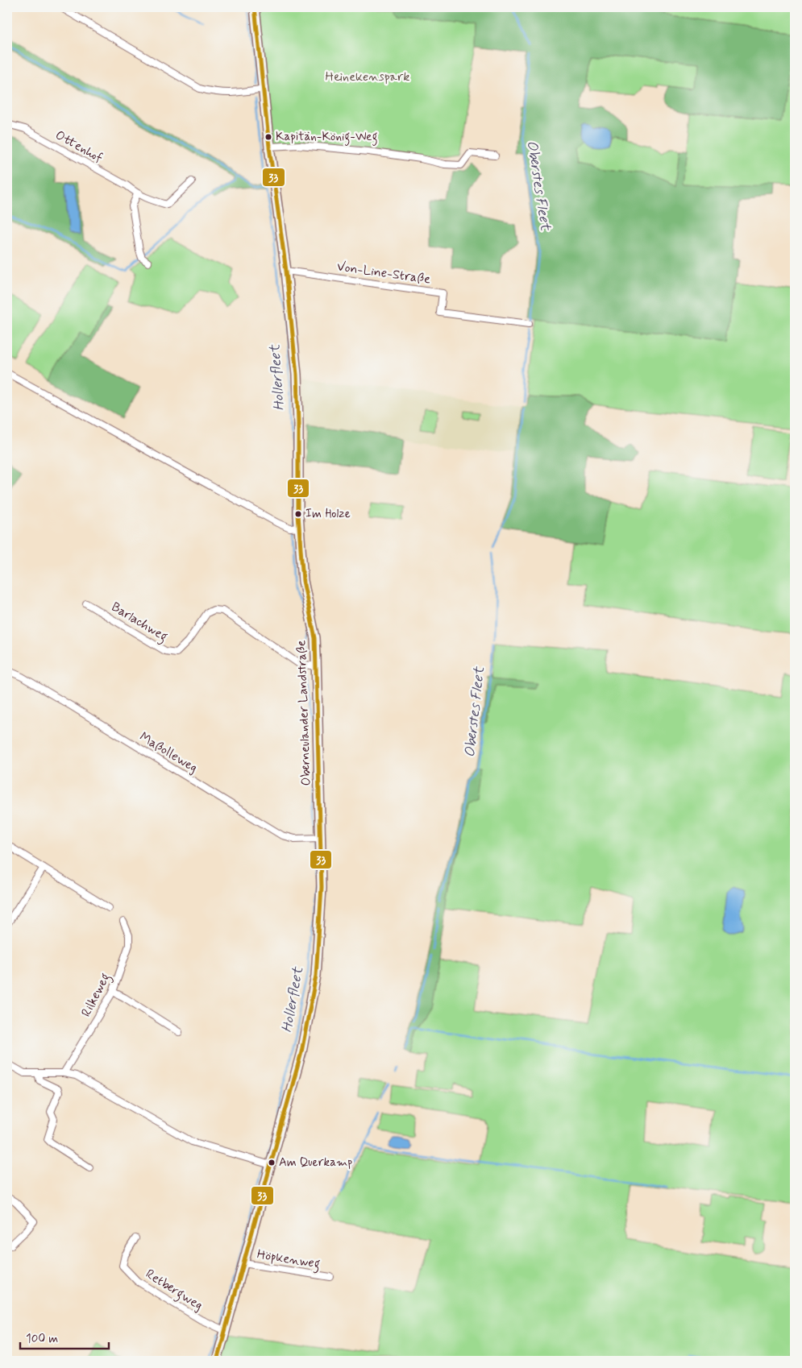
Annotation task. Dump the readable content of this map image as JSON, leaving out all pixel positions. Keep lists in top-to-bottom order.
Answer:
{
  "streets": {
    "street": [
      "Ottenhof",
      "Von-Line-Straße",
      "Barlachweg",
      "Oberneulander Landstraße",
      "Maßolleweg",
      "Rilkeweg",
      "Höpkenweg",
      "Retbergweg"
    ]
  },
  "crossings": [
    ["Von-Line-Straße", "Oberneulander Landstraße"],
    ["Barlachweg", "Oberneulander Landstraße"],
    ["Oberneulander Landstraße", "Maßolleweg"],
    ["Oberneulander Landstraße", "Höpkenweg"],
    ["Oberneulander Landstraße", "Retbergweg"]
  ],
  "water": ["Oberstes Fleet", "Hollerfleet"],
  "parks": ["Heinekenspark"],
  "places": ["Kapitän-König-Weg", "Im Holze", "Am Querkamp"],
  "lines": ["transit line 33"],
  "scale_bar": "100 m"
}
